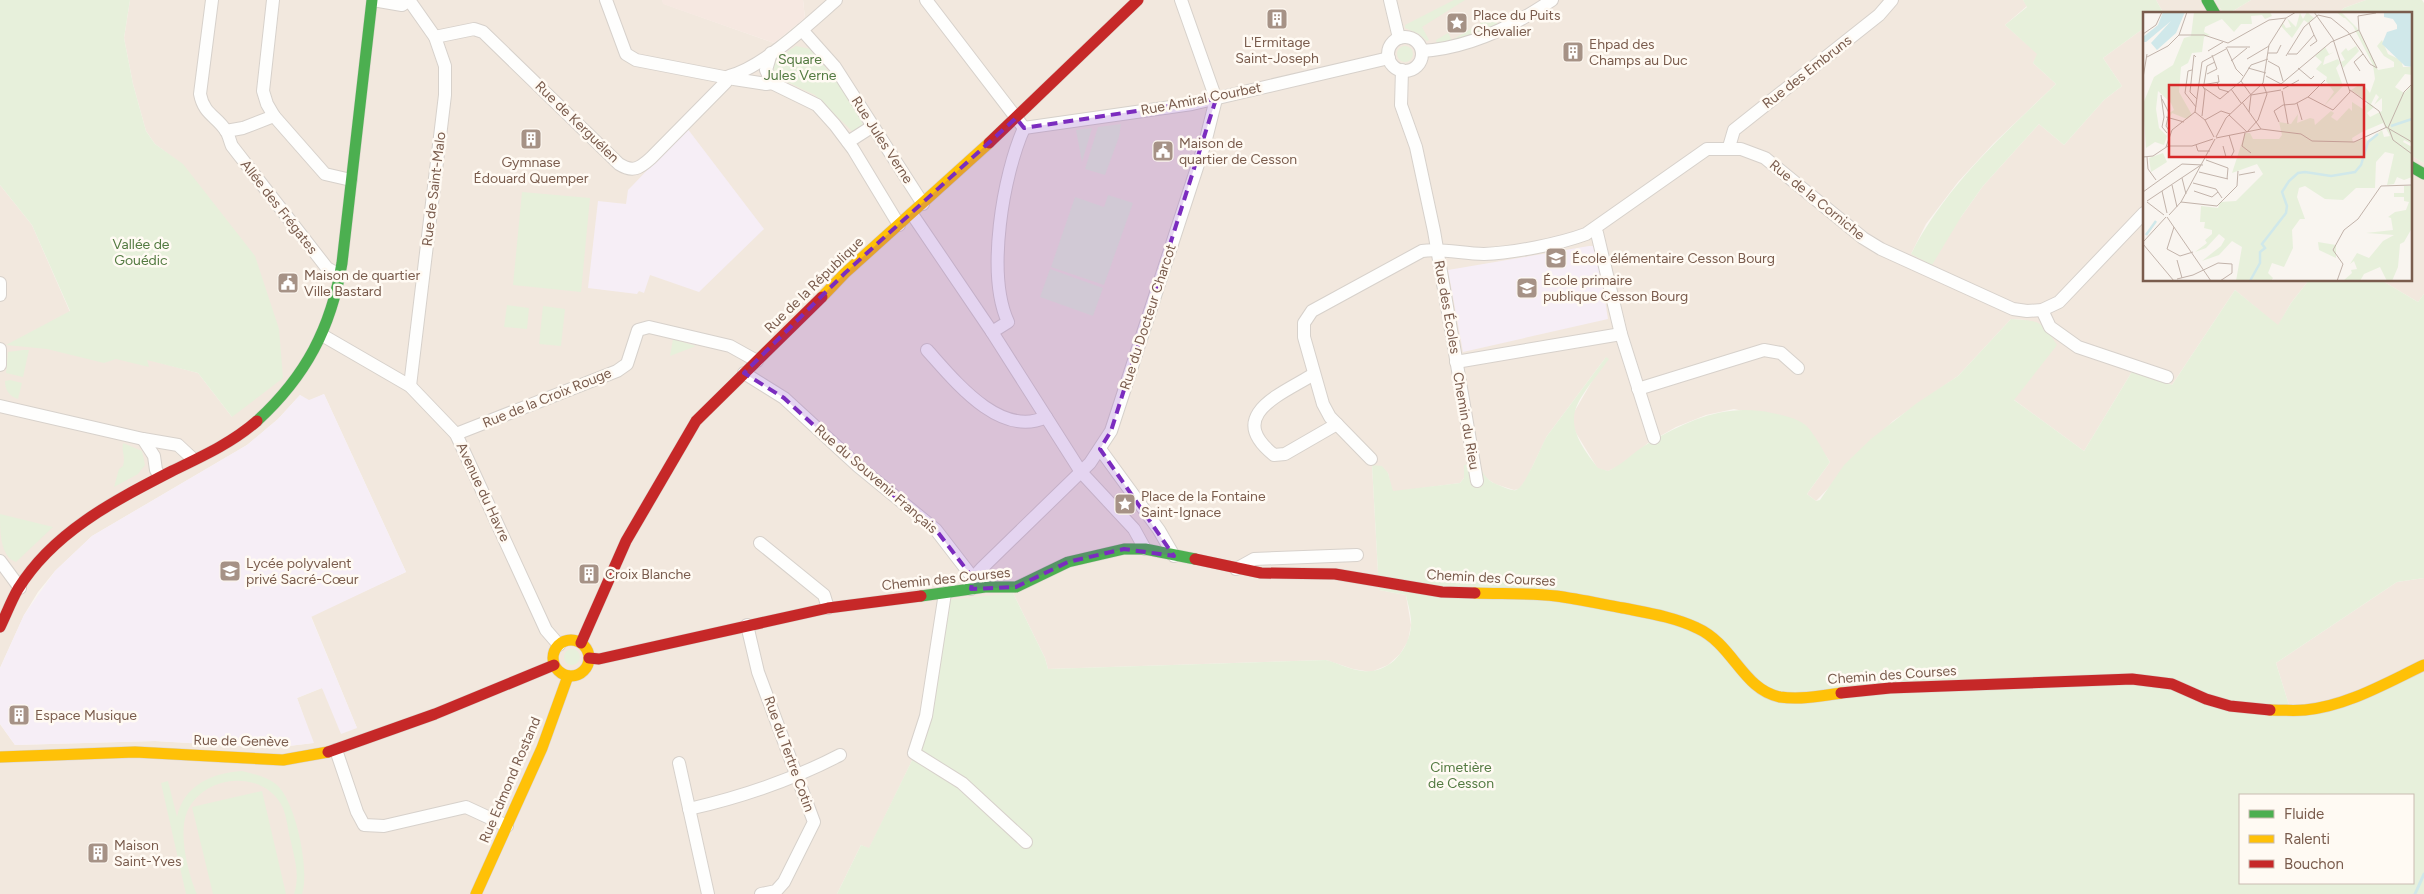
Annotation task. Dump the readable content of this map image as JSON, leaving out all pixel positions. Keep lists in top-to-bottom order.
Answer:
{
  "streets": {
    "street": [
      "Rue des Embruns",
      "Rue Amiral Courbet",
      "Rue de Kerguélen",
      "Rue Jules Verne",
      "Rue de Saint-Malo",
      "Rue de la Corniche",
      "Allée des Frégates",
      "Rue de la République",
      "Rue des Écoles",
      "Rue du Docteur Charcot",
      "Rue de la Croix Rouge",
      "Chemin du Rieu",
      "Rue du Souvenir Français",
      "Avenue du Havre",
      "Chemin des Courses",
      "Rue de Genève",
      "Rue du Tertre Cotin",
      "Rue Edmond Rostand"
    ]
  },
  "crossings": [
    ["Rue des Embruns", "Rue de la Corniche"],
    ["Rue Amiral Courbet", "Rue de la République"],
    ["Rue Amiral Courbet", "Rue des Écoles"],
    ["Rue Amiral Courbet", "Rue du Docteur Charcot"],
    ["Rue de Kerguélen", "Rue Jules Verne"],
    ["Rue de Kerguélen", "Rue de Saint-Malo"],
    ["Rue Jules Verne", "Rue de la République"],
    ["Rue de Saint-Malo", "Avenue du Havre"],
    ["Rue de la Corniche", "Rue des Écoles"],
    ["Rue de la République", "Rue de la Croix Rouge"],
    ["Rue de la République", "Rue du Souvenir Français"],
    ["Rue de la République", "Avenue du Havre"],
    ["Rue de la République", "Chemin des Courses"],
    ["Rue de la République", "Rue de Genève"],
    ["Rue de la République", "Rue Edmond Rostand"],
    ["Rue des Écoles", "Chemin du Rieu"],
    ["Rue du Docteur Charcot", "Rue du Souvenir Français"],
    ["Rue du Docteur Charcot", "Chemin des Courses"],
    ["Rue de la Croix Rouge", "Avenue du Havre"],
    ["Rue du Souvenir Français", "Chemin des Courses"],
    ["Avenue du Havre", "Chemin des Courses"],
    ["Avenue du Havre", "Rue de Genève"],
    ["Avenue du Havre", "Rue Edmond Rostand"],
    ["Chemin des Courses", "Rue de Genève"],
    ["Chemin des Courses", "Rue du Tertre Cotin"],
    ["Chemin des Courses", "Rue Edmond Rostand"],
    ["Rue de Genève", "Rue Edmond Rostand"]
  ],
  "parks": ["Square Jules Verne", "Vallée de Gouédic", "Cimetière de Cesson"],
  "places": {
    "building": [
      "L'Ermitage Saint-Joseph",
      "Ehpad des Champs au Duc",
      "Gymnase Édouard Quemper",
      "Croix Blanche",
      "Espace Musique",
      "Maison Saint-Yves"
    ],
    "place": ["Place du Puits Chevalier", "Place de la Fontaine Saint-Ignace"],
    "public building": ["Maison de quartier de Cesson", "Maison de quartier Ville Bastard"],
    "school or university": ["École élémentaire Cesson Bourg", "École primaire publique Cesson Bourg", "Lycée polyvalent privé Sacré-Cœur"]
  },
  "legend": ["Fluide", "Ralenti", "Bouchon"]
}
